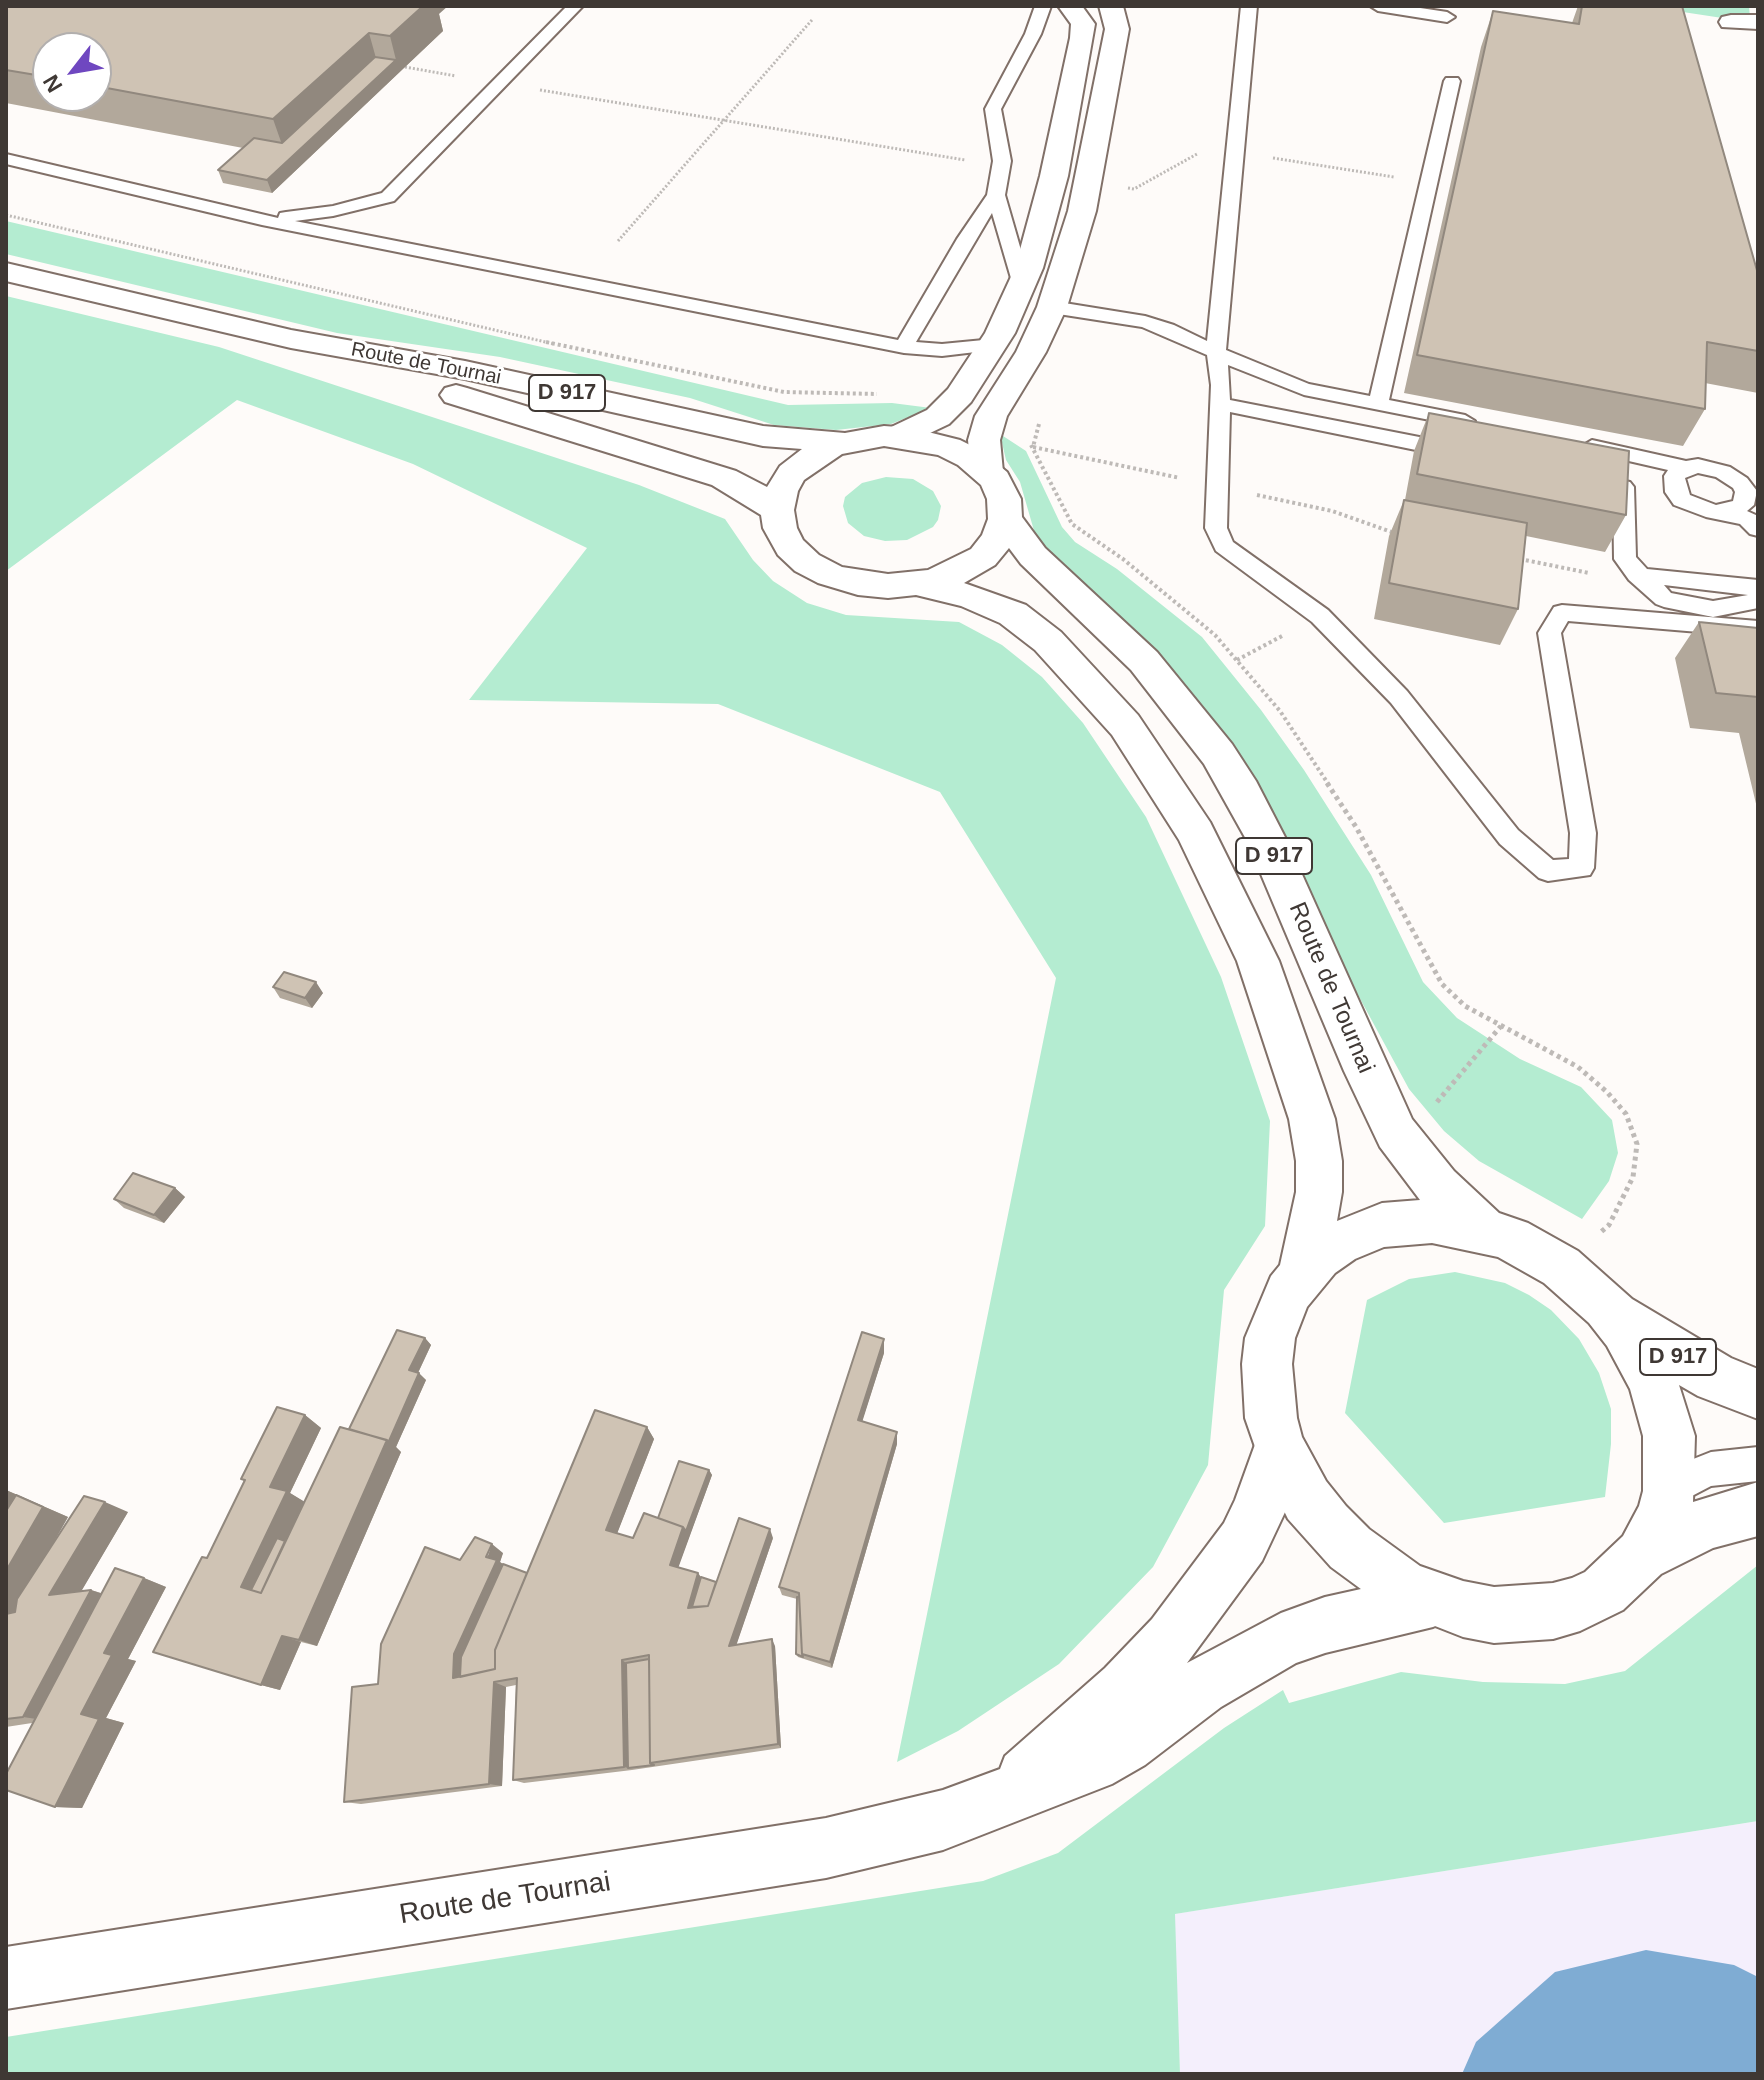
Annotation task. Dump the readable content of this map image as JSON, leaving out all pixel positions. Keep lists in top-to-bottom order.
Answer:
{
  "streets": {
    "main road": ["Route de Tournai", "D 917"]
  },
  "north": "bottom left"
}
